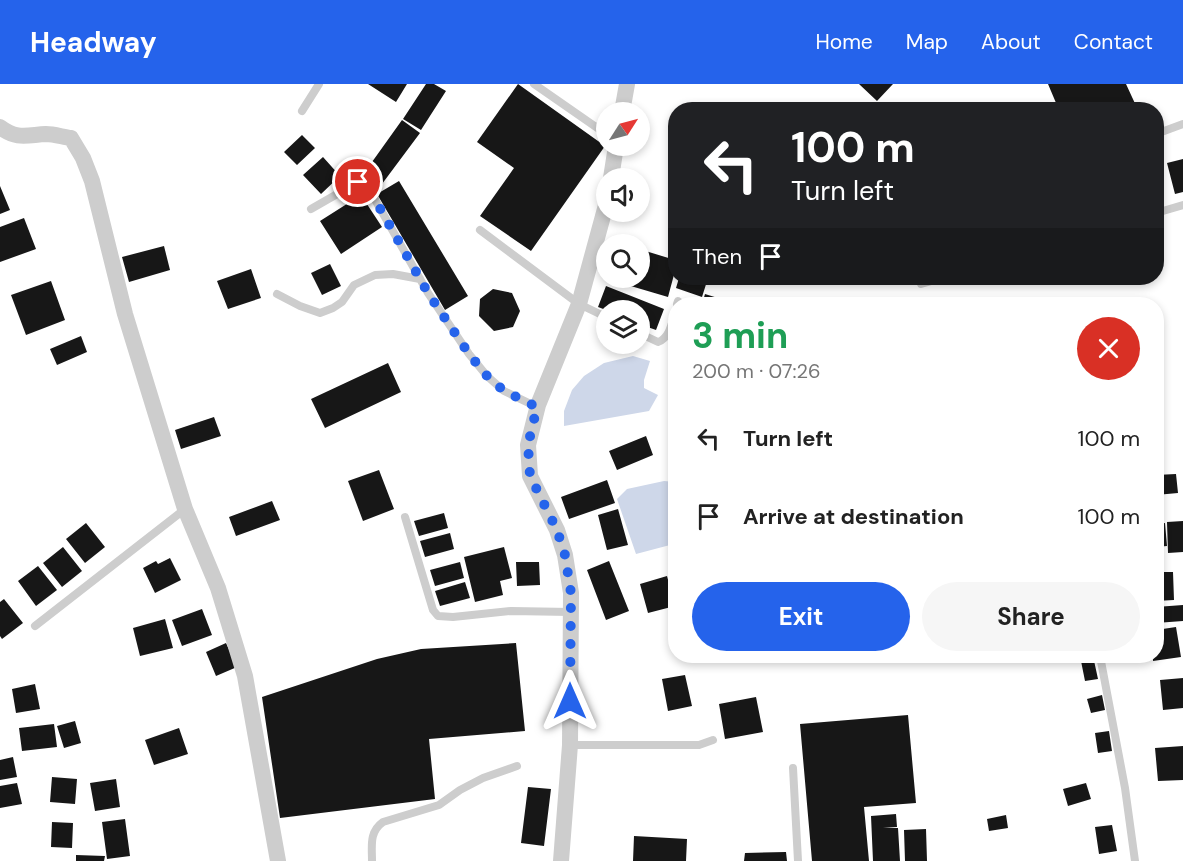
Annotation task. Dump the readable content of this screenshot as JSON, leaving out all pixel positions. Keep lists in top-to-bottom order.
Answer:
{
  "north": "top right",
  "page": {
    "header": "Headway",
    "nav": [
      "Home",
      "Map",
      "About",
      "Contact"
    ],
    "turn": ["100 m", "Turn left"],
    "then": "Then",
    "heading": ["3 min", "200 m · 07:26"],
    "list": [
      {
        "name": "Turn left",
        "value": "100 m"
      },
      {
        "name": "Arrive at destination",
        "value": "100 m"
      }
    ],
    "buttons": ["Exit", "Share"]
  }
}
